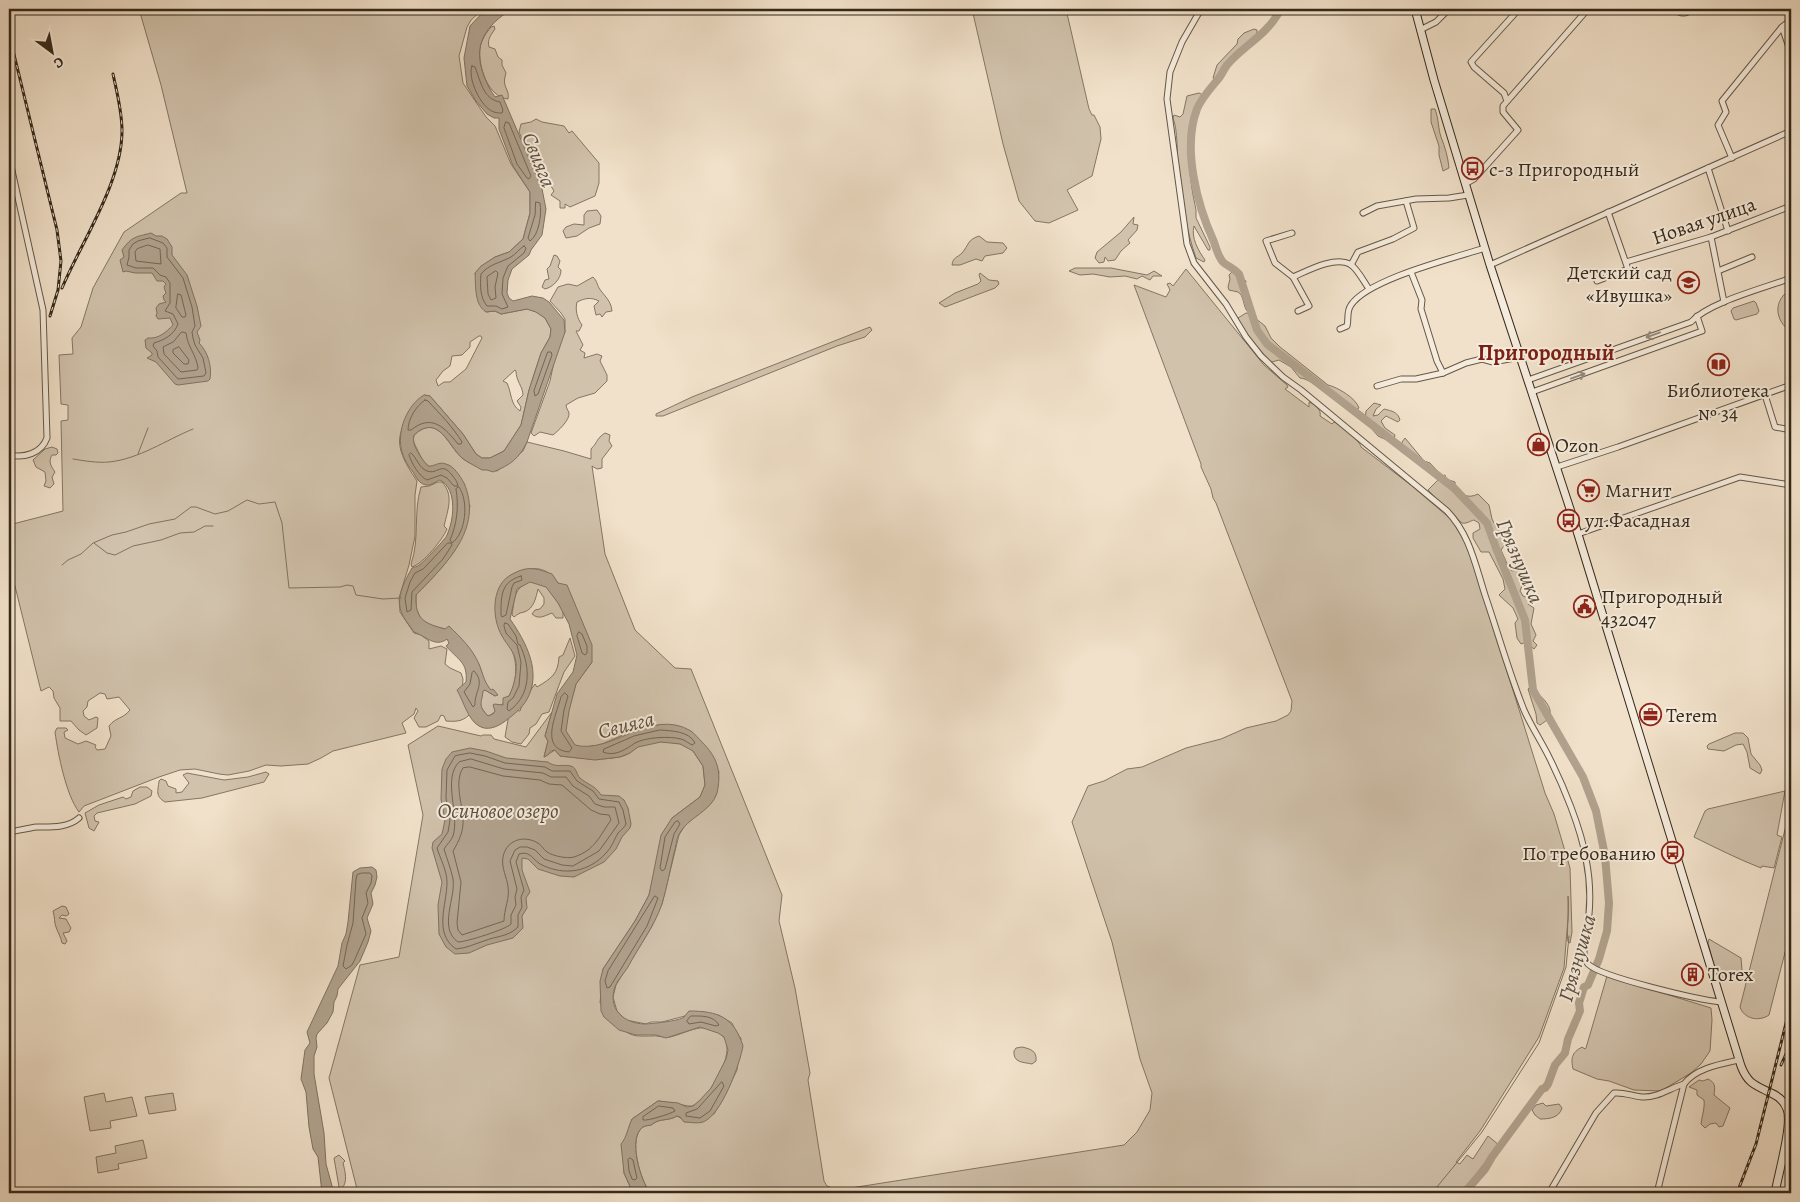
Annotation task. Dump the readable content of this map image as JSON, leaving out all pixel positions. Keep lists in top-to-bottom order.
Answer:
{
  "streets": {
    "street": ["Новая улица"]
  },
  "districts": ["Пригородный"],
  "water": ["Свияга", "Грязнушка", "Осиновое озеро"],
  "places": {
    "bus stop": ["с-з Пригородный", "ул.Фасадная", "По требованию"],
    "school or university": ["Детский сад «Ивушка»"],
    "library": ["Библиотека № 34"],
    "shop": ["Ozon"],
    "supermarket": ["Магнит"],
    "public building": ["Пригородный 432047"],
    "office": ["Terem"],
    "building": ["Torex"]
  },
  "north": "bottom right"
}
